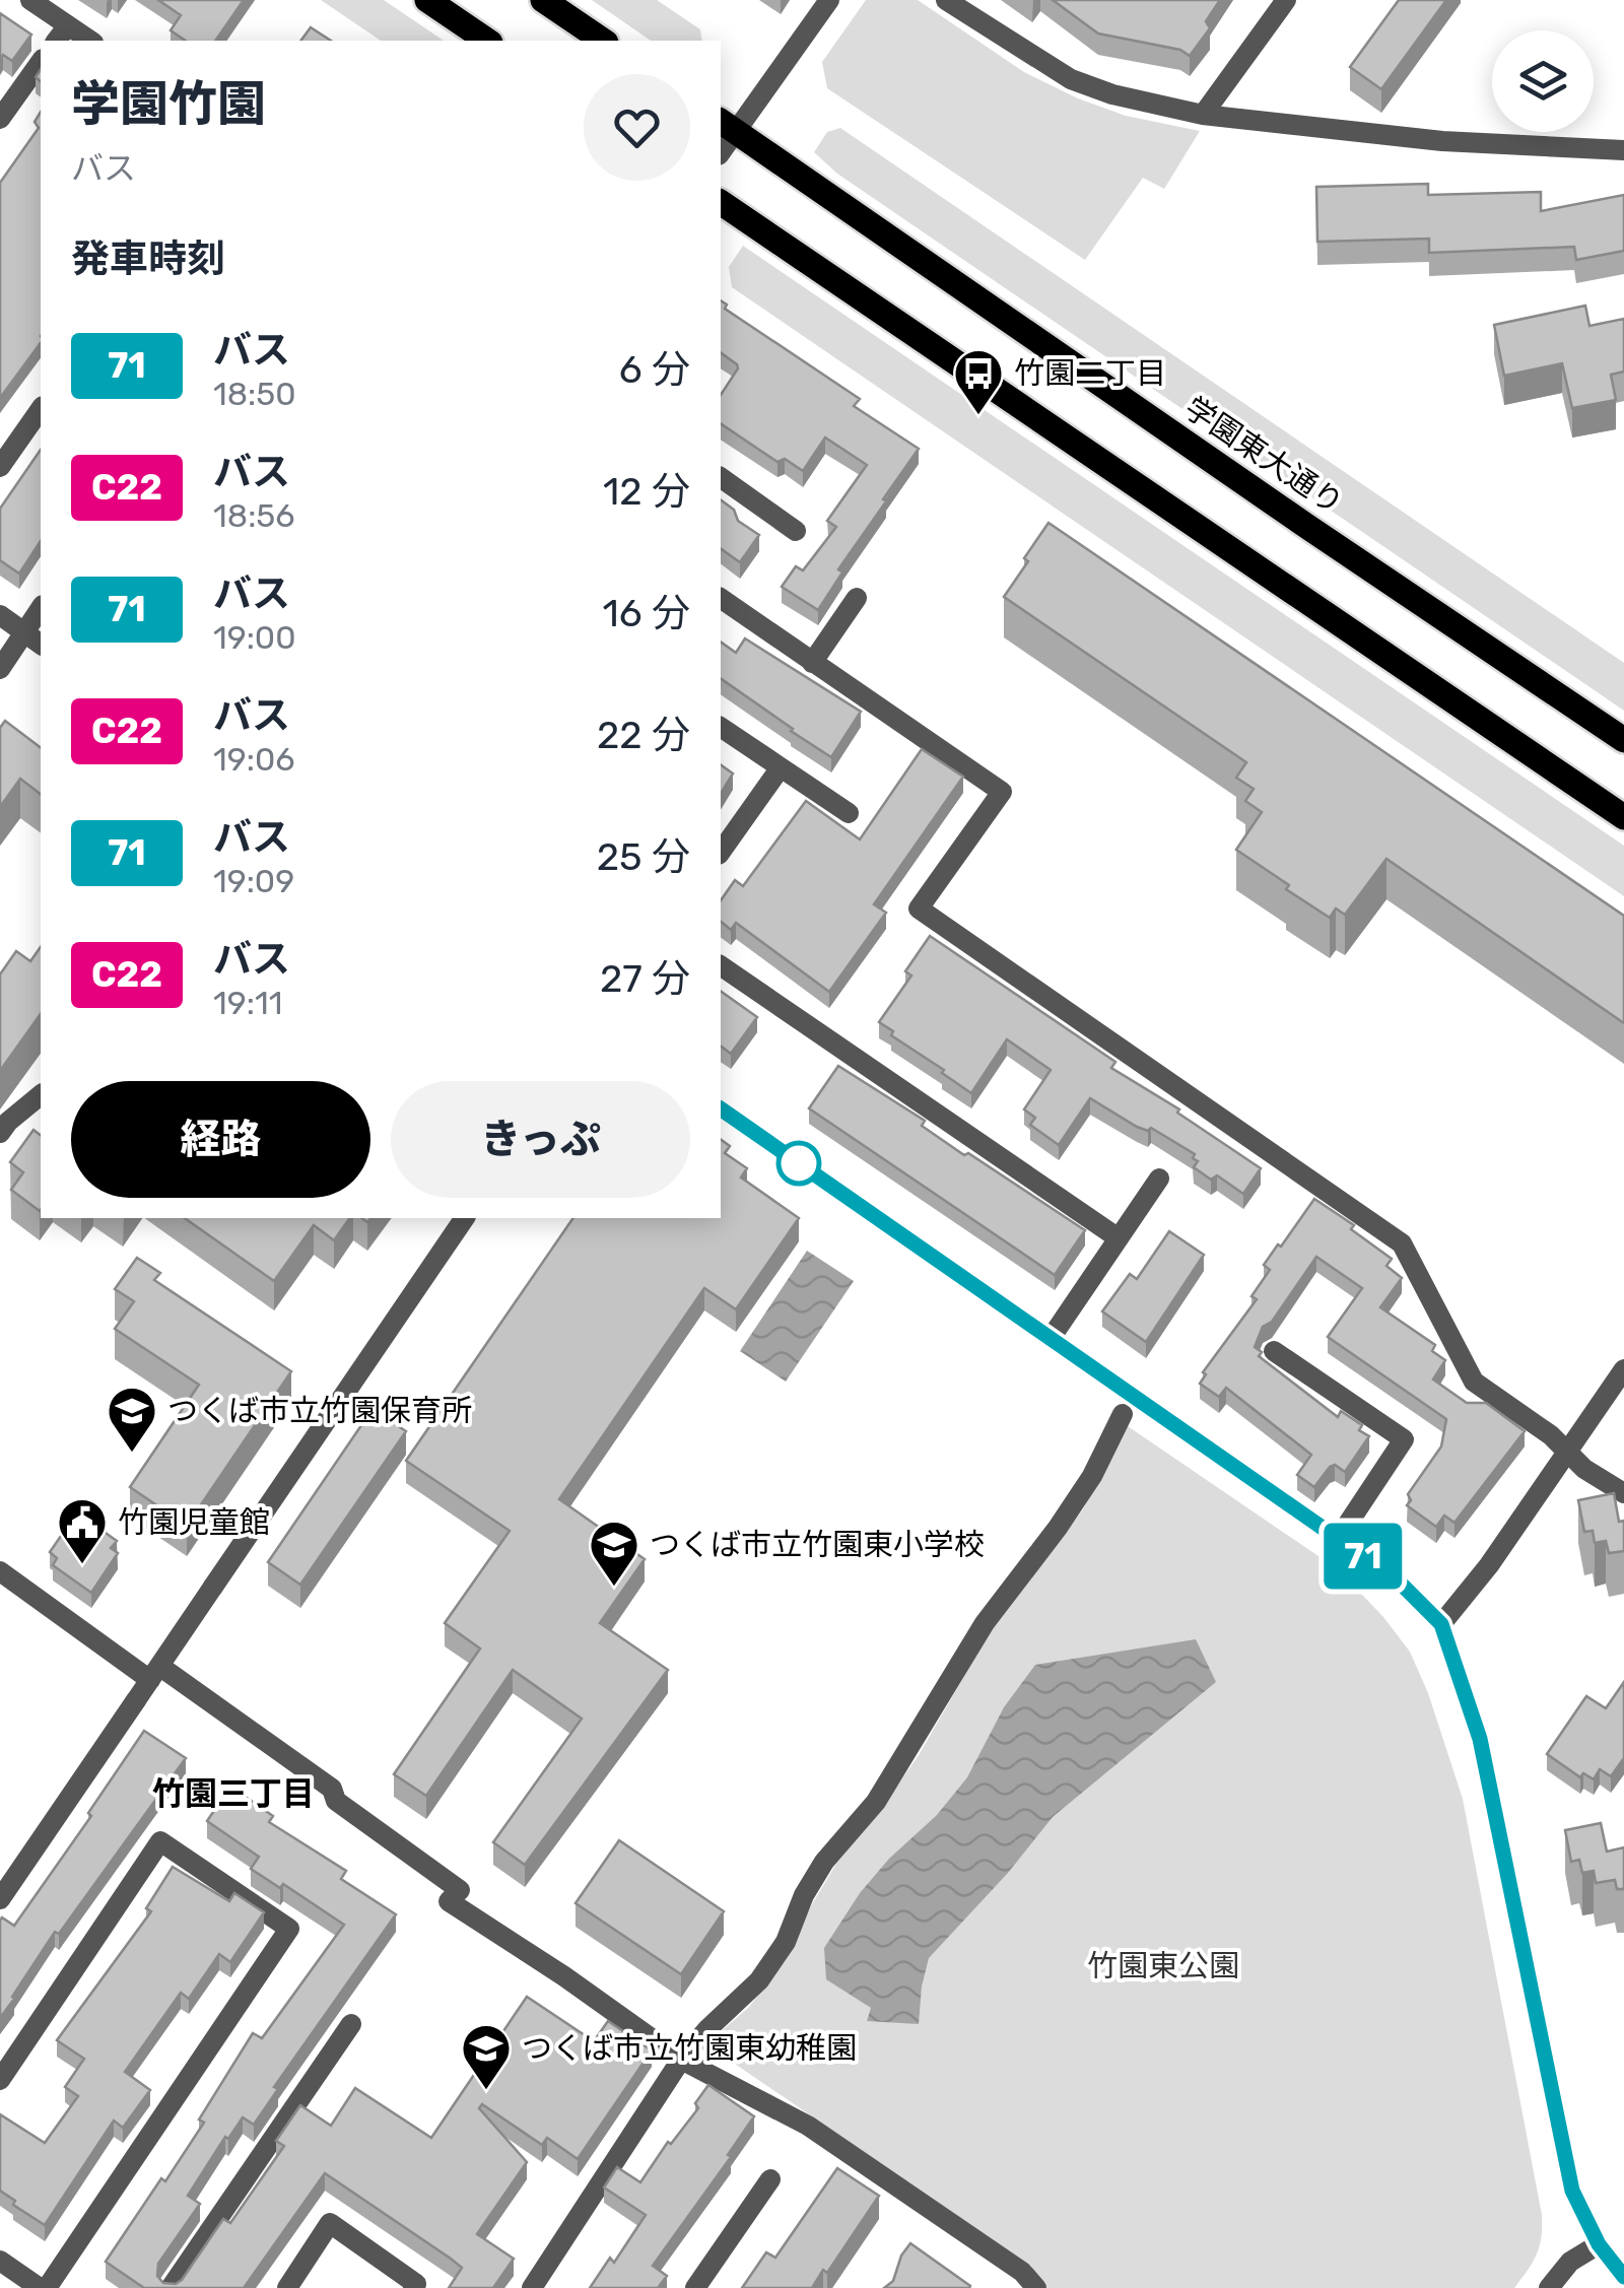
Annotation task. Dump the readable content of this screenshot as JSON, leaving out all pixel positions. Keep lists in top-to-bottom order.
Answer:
{
  "streets": {
    "main road": ["学園東大通り"]
  },
  "districts": ["竹園三丁目"],
  "parks": ["竹園東公園"],
  "places": {
    "bus stop": ["竹園二丁目"],
    "school or university": ["つくば市立竹園保育所", "つくば市立竹園東小学校", "つくば市立竹園東幼稚園"],
    "public building": ["竹園児童館"]
  },
  "lines": ["bus line 71"],
  "page": {
    "on_map": "71",
    "heading": [
      ["学園竹園", "バス"],
      "発車時刻"
    ],
    "list": [
      {
        "mark": "71",
        "name": "バス",
        "note": "18:50",
        "value": "6 分"
      },
      {
        "mark": "C22",
        "name": "バス",
        "note": "18:56",
        "value": "12 分"
      },
      {
        "mark": "71",
        "name": "バス",
        "note": "19:00",
        "value": "16 分"
      },
      {
        "mark": "C22",
        "name": "バス",
        "note": "19:06",
        "value": "22 分"
      },
      {
        "mark": "71",
        "name": "バス",
        "note": "19:09",
        "value": "25 分"
      },
      {
        "mark": "C22",
        "name": "バス",
        "note": "19:11",
        "value": "27 分"
      }
    ],
    "buttons": ["経路", "きっぷ"]
  }
}
